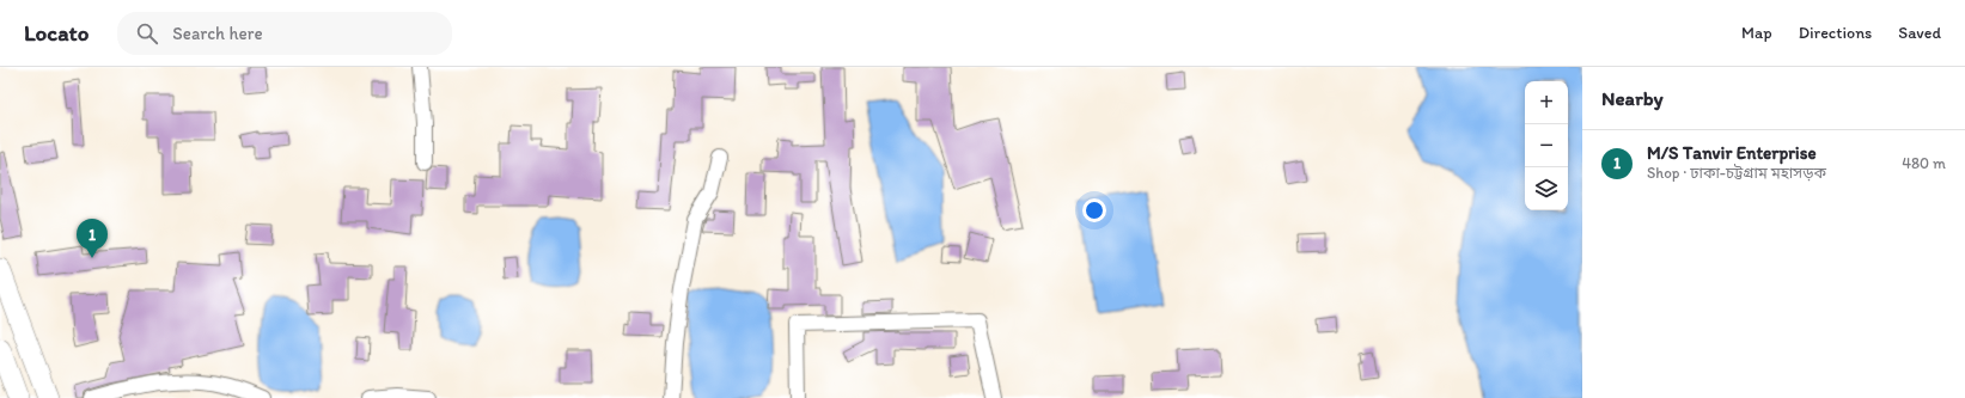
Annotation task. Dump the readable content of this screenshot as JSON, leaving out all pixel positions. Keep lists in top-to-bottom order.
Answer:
{
  "page": {
    "header": "Locato",
    "search": "Search here",
    "nav": ["Map", "Directions", "Saved"],
    "heading": "Nearby",
    "map_buttons": ["+", "−"],
    "list": [
      {
        "mark": "1",
        "name": "M/S Tanvir Enterprise",
        "note": "Shop · ঢাকা-চট্টগ্রাম মহাসড়ক",
        "value": "480 m"
      }
    ],
    "pins": "1"
  }
}
